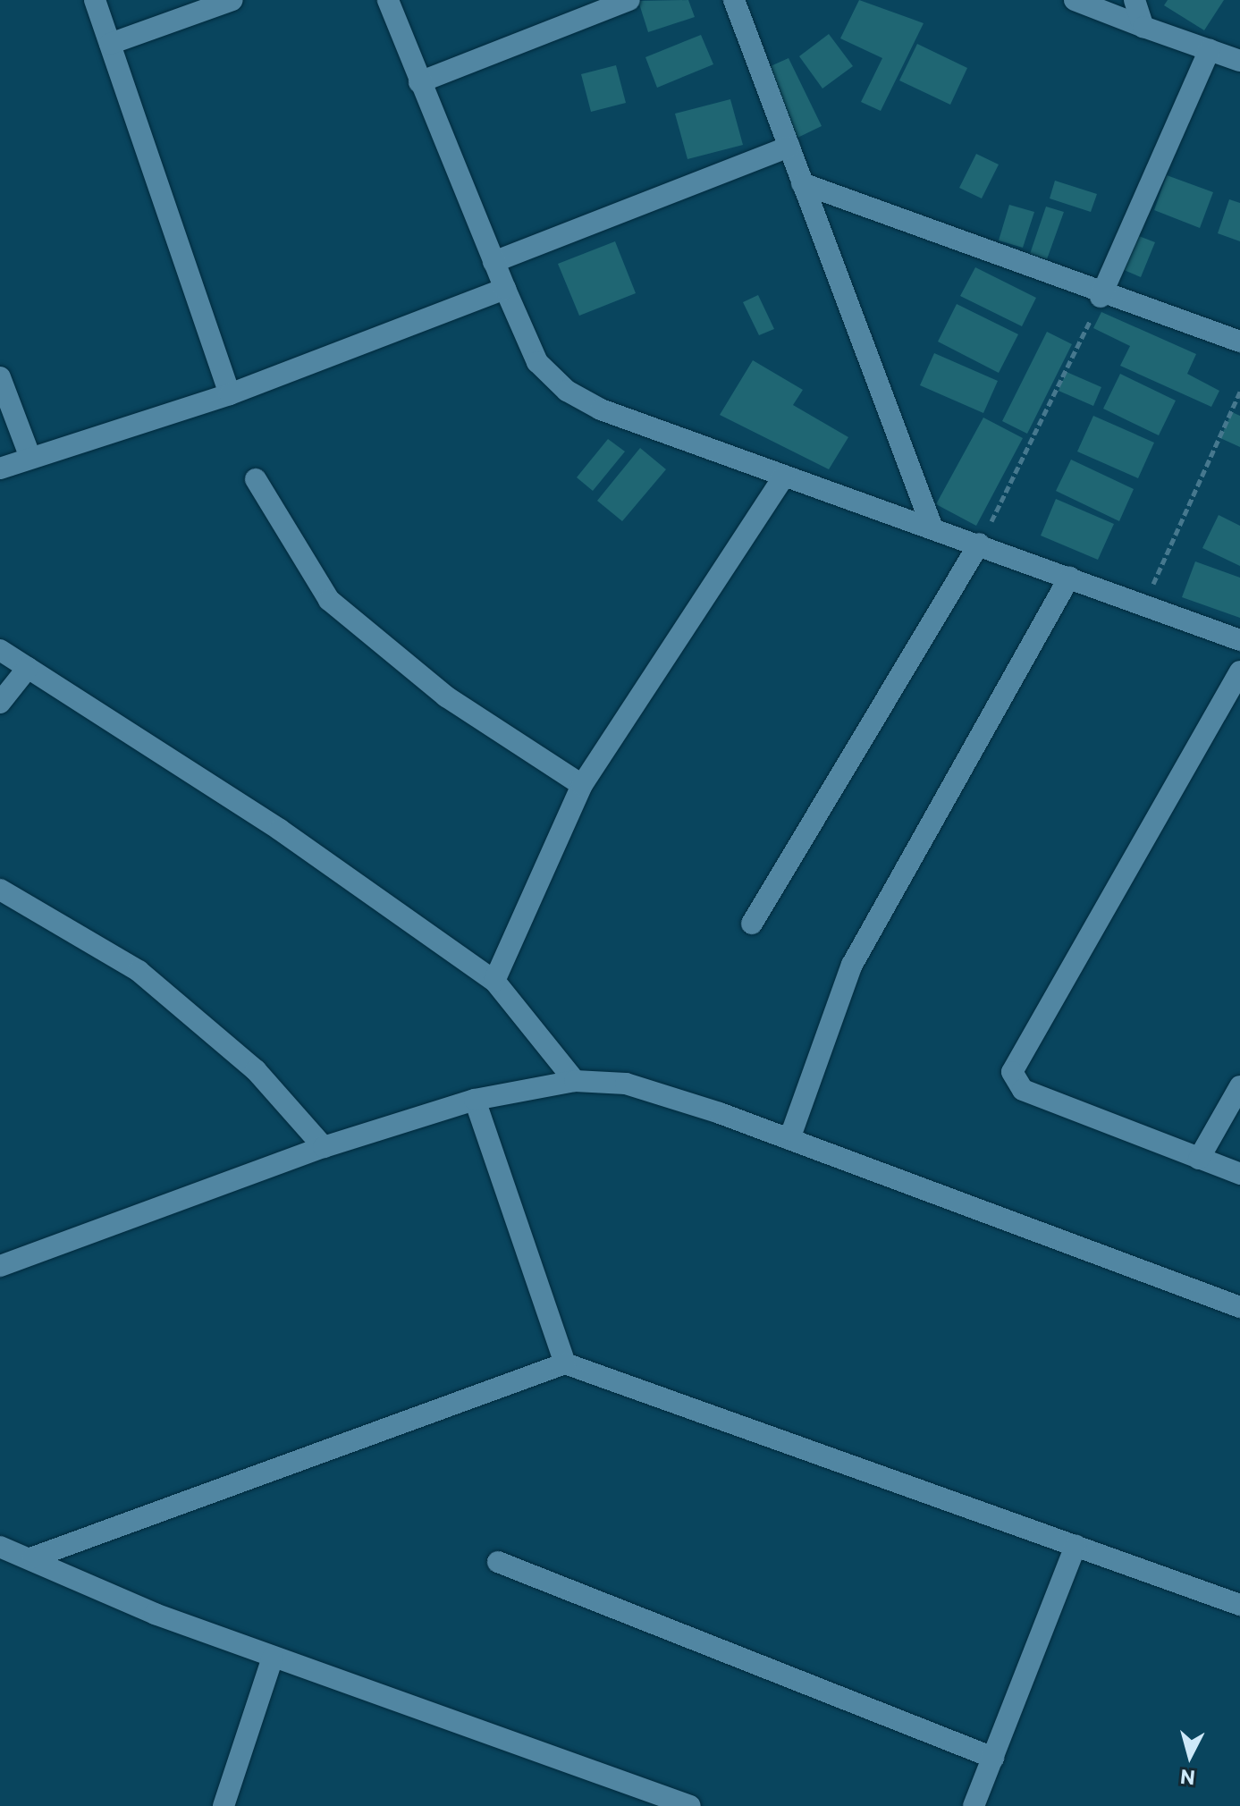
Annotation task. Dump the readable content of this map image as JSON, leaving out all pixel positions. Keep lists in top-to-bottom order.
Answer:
{
  "north": "bottom"
}
